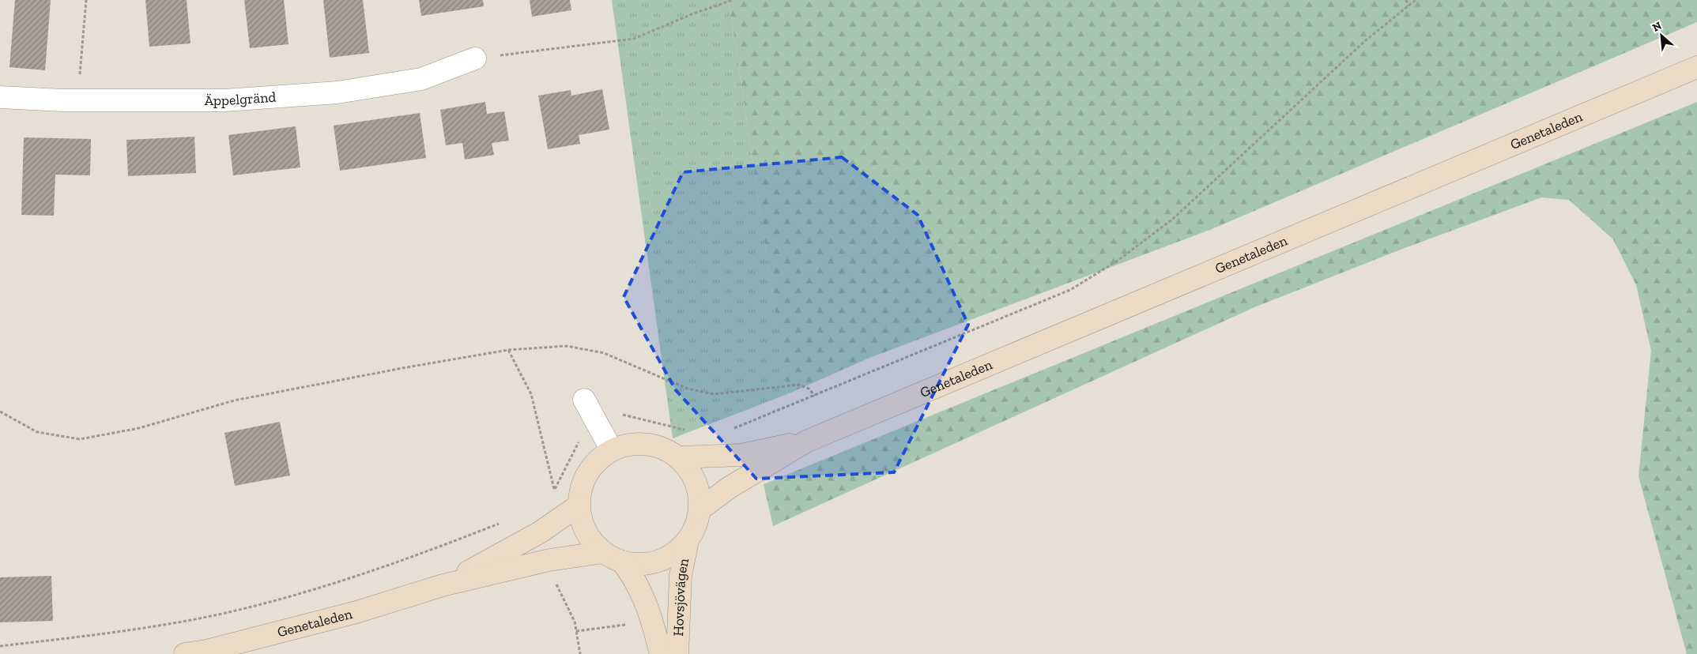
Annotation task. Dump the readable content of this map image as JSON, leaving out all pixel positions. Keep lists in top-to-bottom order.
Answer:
{
  "streets": {
    "main road": ["Genetaleden", "Hovsjövägen"],
    "street": ["Äppelgränd"]
  },
  "crossings": [
    ["Genetaleden", "Hovsjövägen"]
  ],
  "north": "top left"
}
